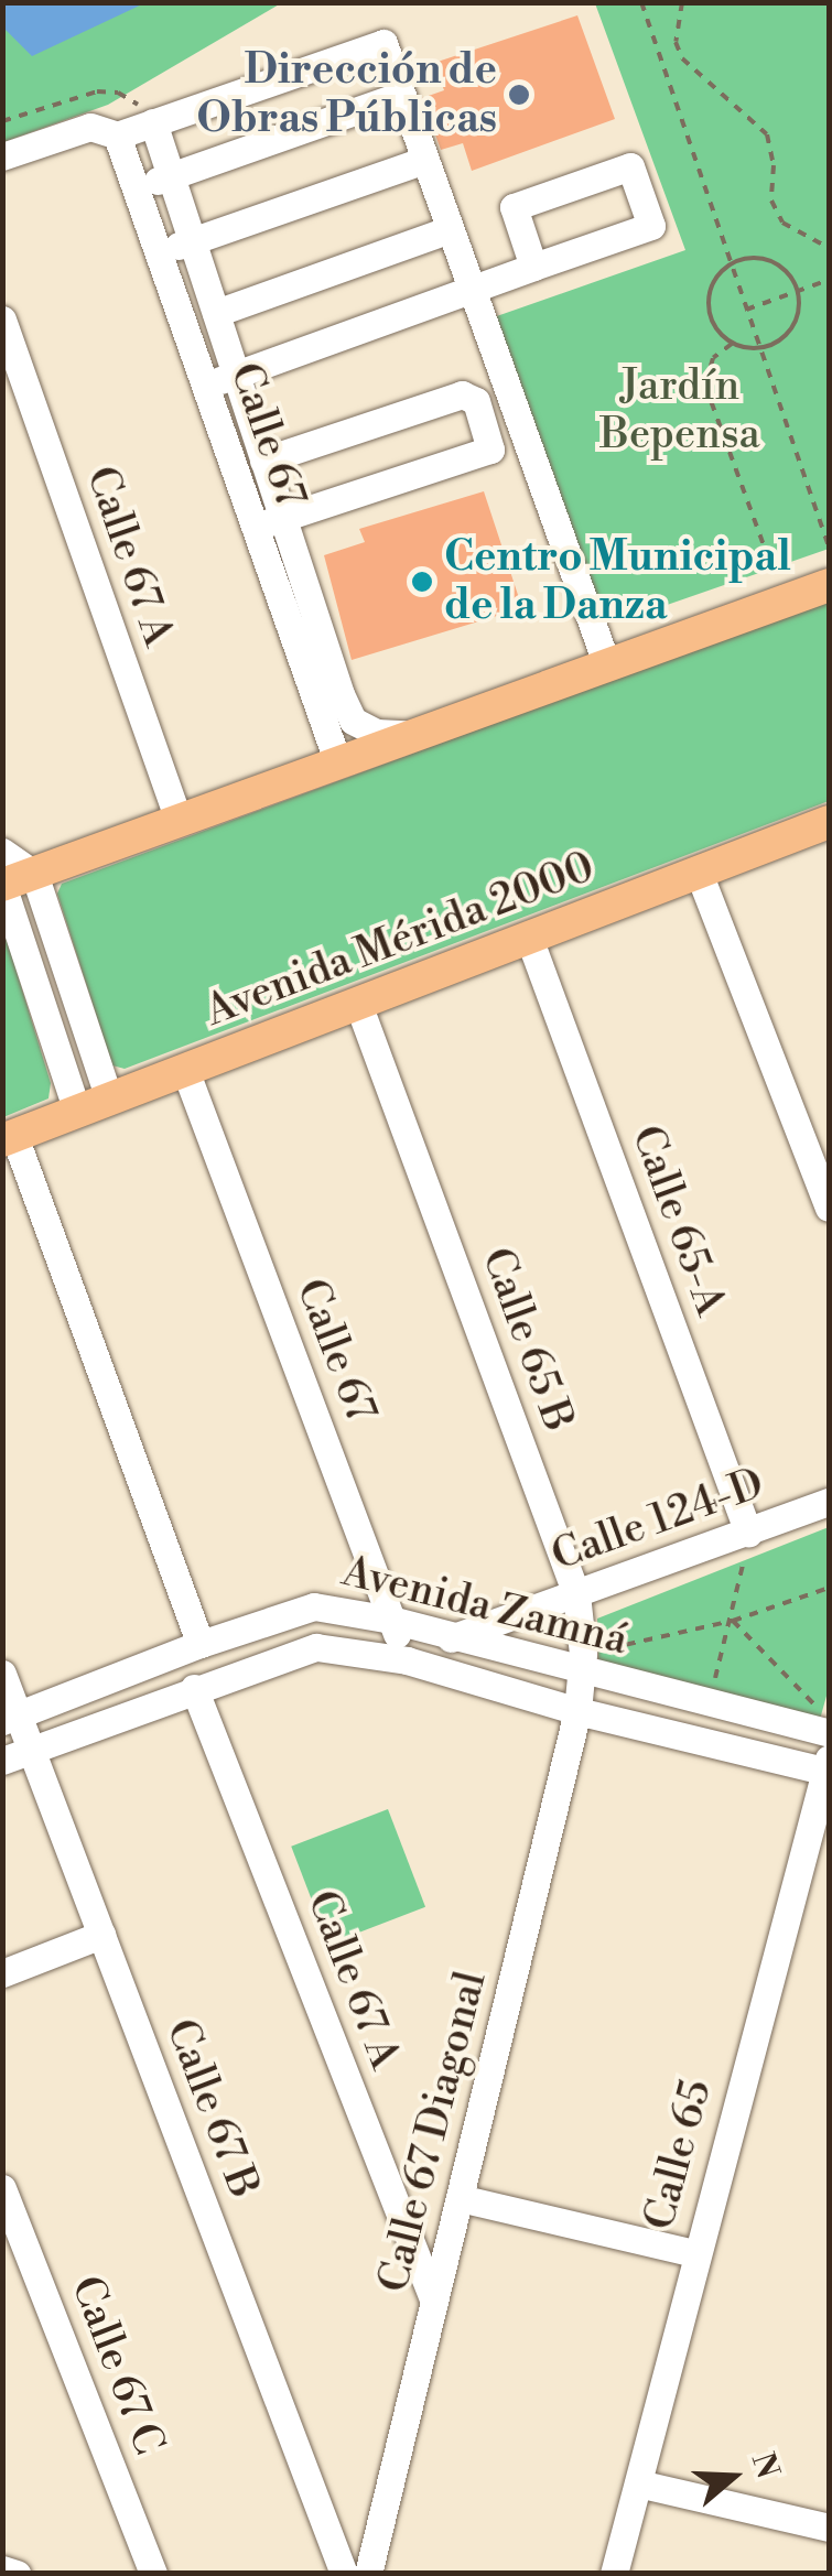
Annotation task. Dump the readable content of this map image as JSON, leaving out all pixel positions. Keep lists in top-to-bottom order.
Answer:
{
  "streets": {
    "main road": ["Avenida Mérida 2000"],
    "street": [
      "Calle 67",
      "Calle 67 A",
      "Calle 65-A",
      "Calle 65 B",
      "Calle 124-D",
      "Avenida Zamná",
      "Calle 67 B",
      "Calle 67 Diagonal",
      "Calle 65",
      "Calle 67 C"
    ]
  },
  "crossings": [
    ["Calle 67", "Avenida Mérida 2000"],
    ["Calle 67", "Avenida Zamná"],
    ["Calle 67 A", "Avenida Zamná"],
    ["Calle 67 A", "Calle 67 Diagonal"],
    ["Avenida Mérida 2000", "Calle 65-A"],
    ["Avenida Mérida 2000", "Calle 65 B"],
    ["Calle 65-A", "Calle 124-D"],
    ["Calle 65 B", "Calle 124-D"],
    ["Calle 65 B", "Avenida Zamná"],
    ["Calle 65 B", "Calle 67 Diagonal"],
    ["Calle 124-D", "Avenida Zamná"],
    ["Avenida Zamná", "Calle 67 B"],
    ["Avenida Zamná", "Calle 67 Diagonal"],
    ["Avenida Zamná", "Calle 65"]
  ],
  "parks": ["Jardín Bepensa"],
  "places": ["Dirección de Obras Públicas", "Centro Municipal de la Danza"],
  "north": "right"
}
